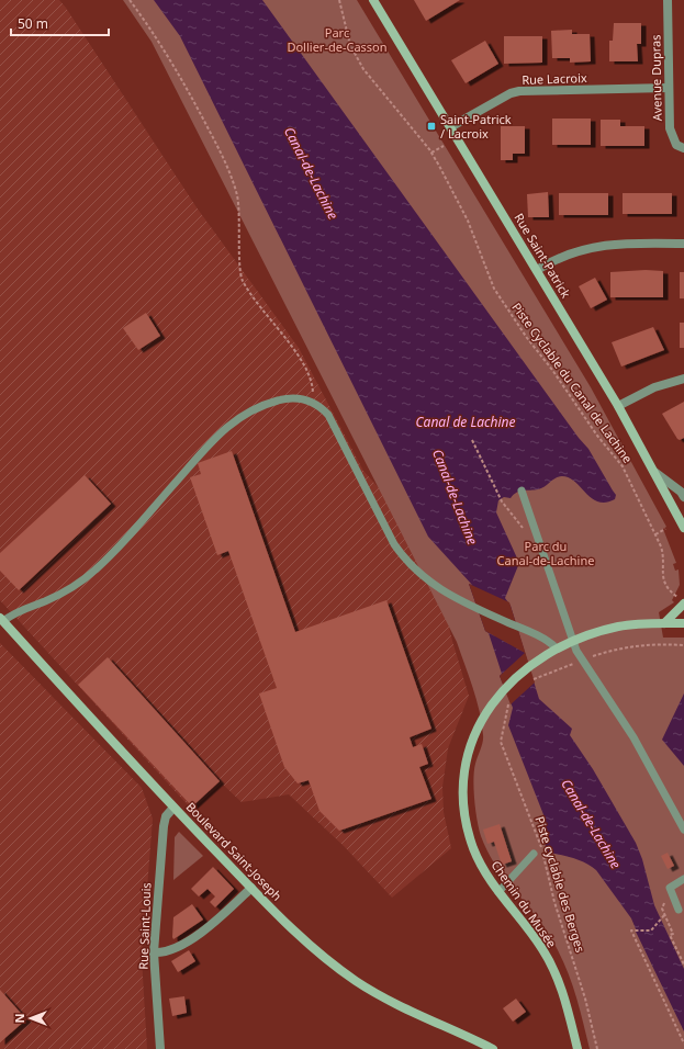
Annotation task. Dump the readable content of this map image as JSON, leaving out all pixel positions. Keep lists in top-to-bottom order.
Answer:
{
  "streets": {
    "street": [
      "Avenue Dupras",
      "Rue Lacroix",
      "Rue Saint-Patrick",
      "Boulevard Saint-Joseph",
      "Chemin du Musée",
      "Rue Saint-Louis"
    ],
    "path": ["Piste Cyclable du Canal de Lachine", "Piste cyclable des Berges"]
  },
  "crossings": [
    ["Avenue Dupras", "Rue Lacroix"],
    ["Rue Lacroix", "Rue Saint-Patrick"],
    ["Boulevard Saint-Joseph", "Rue Saint-Louis"]
  ],
  "water": ["Canal-de-Lachine", "Canal de Lachine"],
  "parks": ["Parc Dollier-de-Casson", "Parc du Canal-de-Lachine"],
  "places": {
    "transit": ["Saint-Patrick / Lacroix"]
  },
  "scale_bar": "50 m",
  "north": "left"
}
